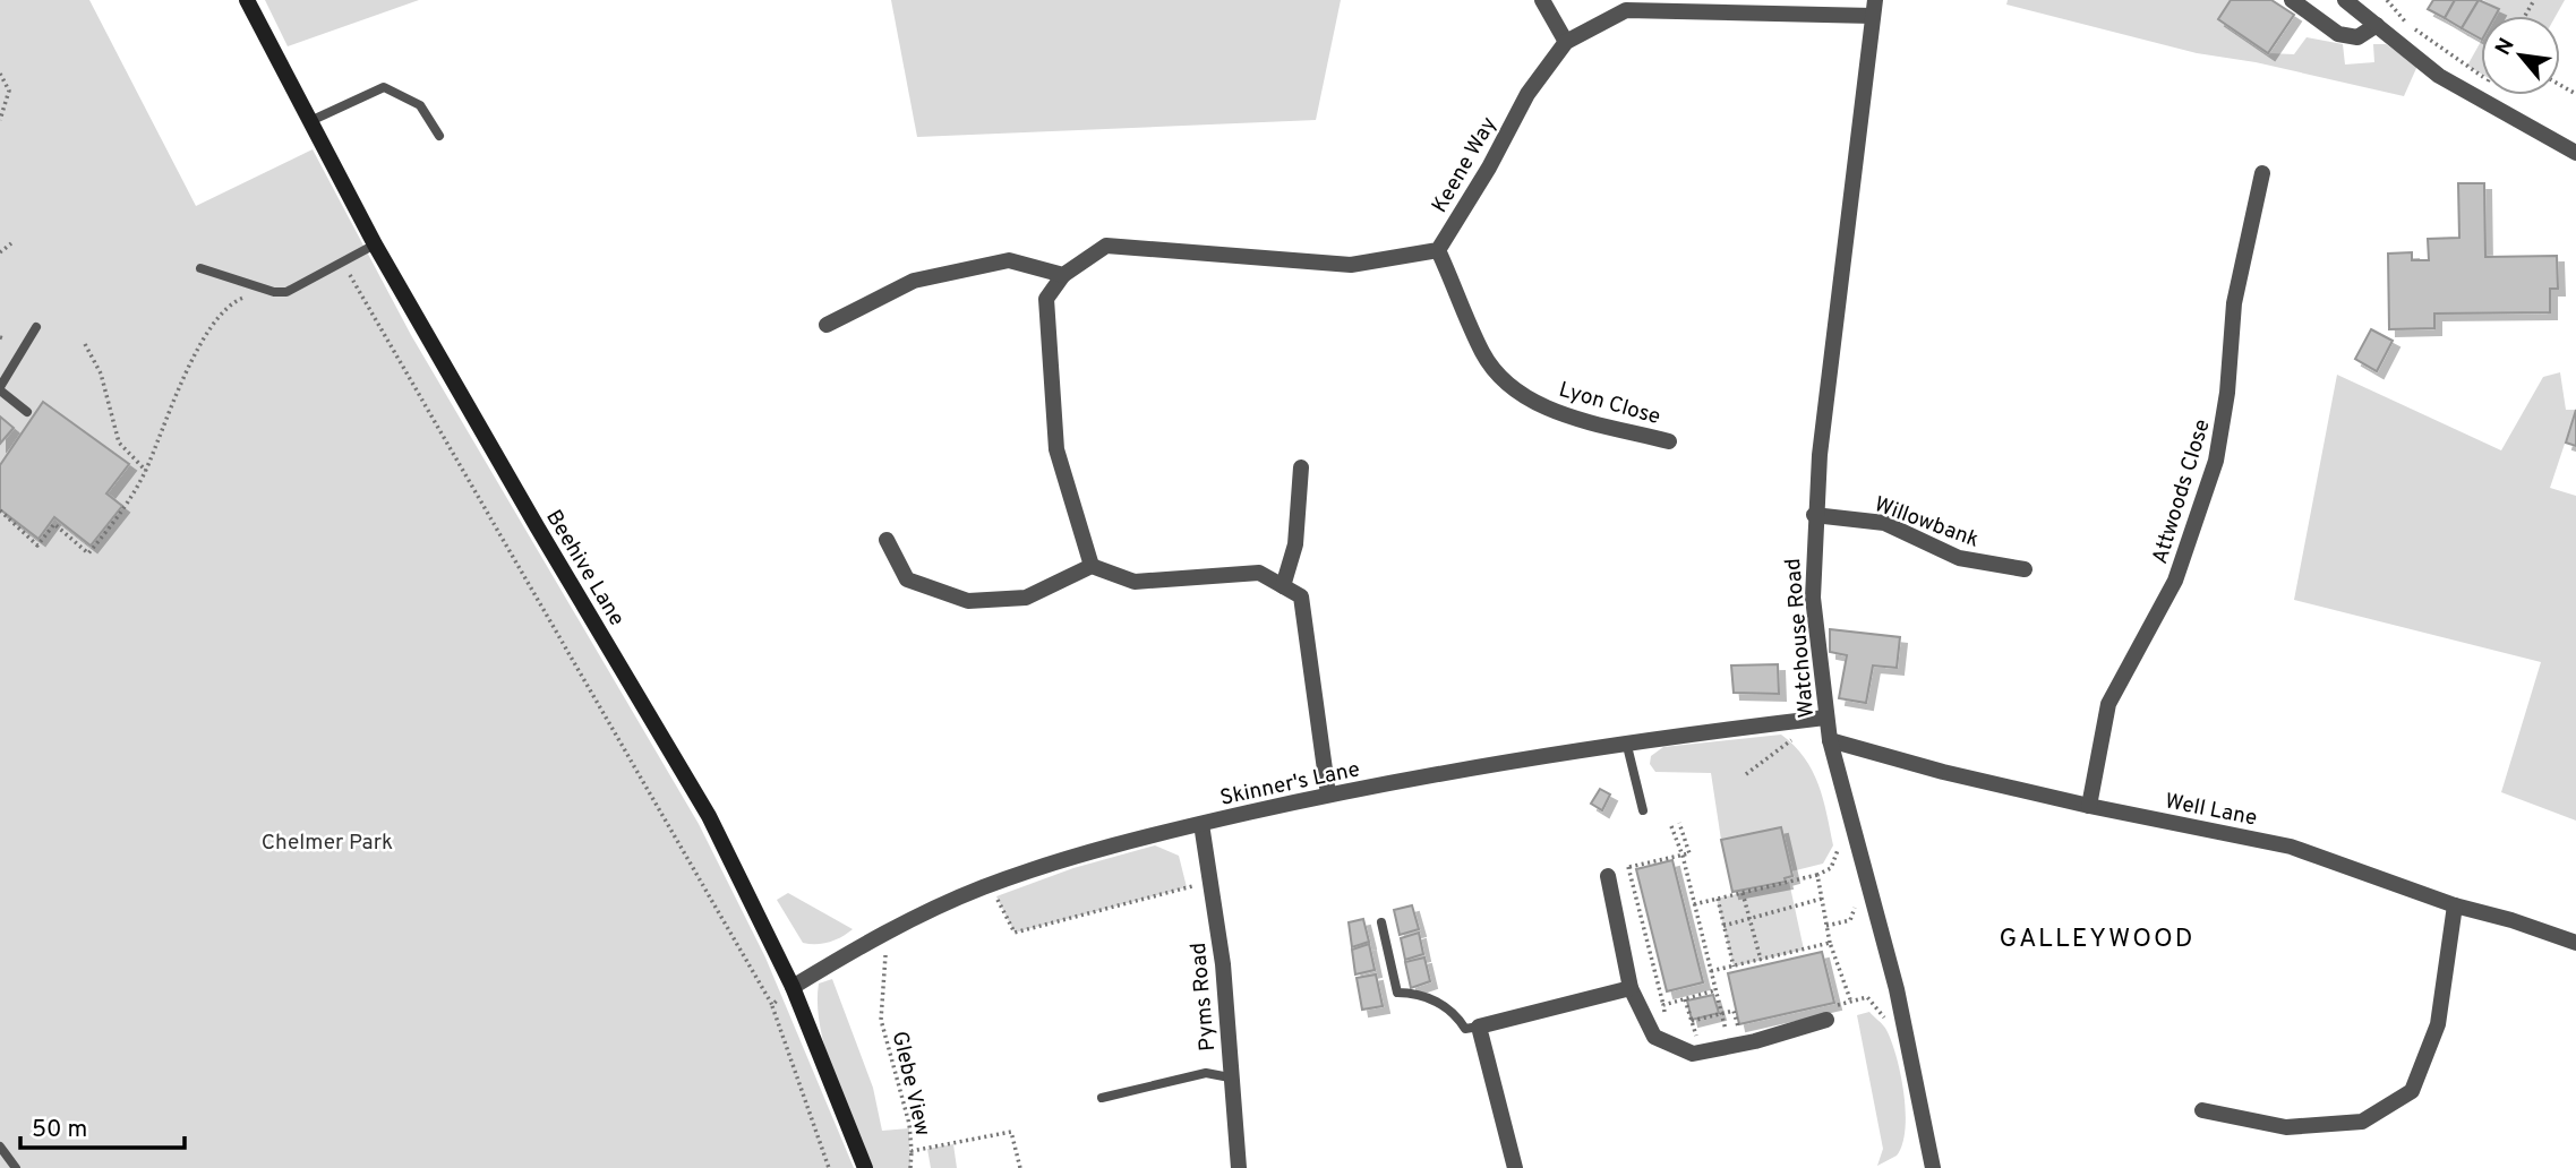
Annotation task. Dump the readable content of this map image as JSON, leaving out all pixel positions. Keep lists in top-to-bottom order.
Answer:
{
  "streets": {
    "main road": ["Beehive Lane"],
    "street": [
      "Keene Way",
      "Lyon Close",
      "Attwoods Close",
      "Willowbank",
      "Watchouse Road",
      "Skinner's Lane",
      "Well Lane",
      "Pyms Road"
    ],
    "path": ["Glebe View"]
  },
  "crossings": [
    ["Keene Way", "Lyon Close"],
    ["Keene Way", "Watchouse Road"],
    ["Attwoods Close", "Well Lane"],
    ["Willowbank", "Watchouse Road"],
    ["Beehive Lane", "Skinner's Lane"],
    ["Watchouse Road", "Skinner's Lane"],
    ["Watchouse Road", "Well Lane"],
    ["Skinner's Lane", "Pyms Road"],
    ["Skinner's Lane", "Glebe View"]
  ],
  "districts": ["GALLEYWOOD"],
  "parks": ["Chelmer Park"],
  "scale_bar": "50 m",
  "north": "top left"
}
